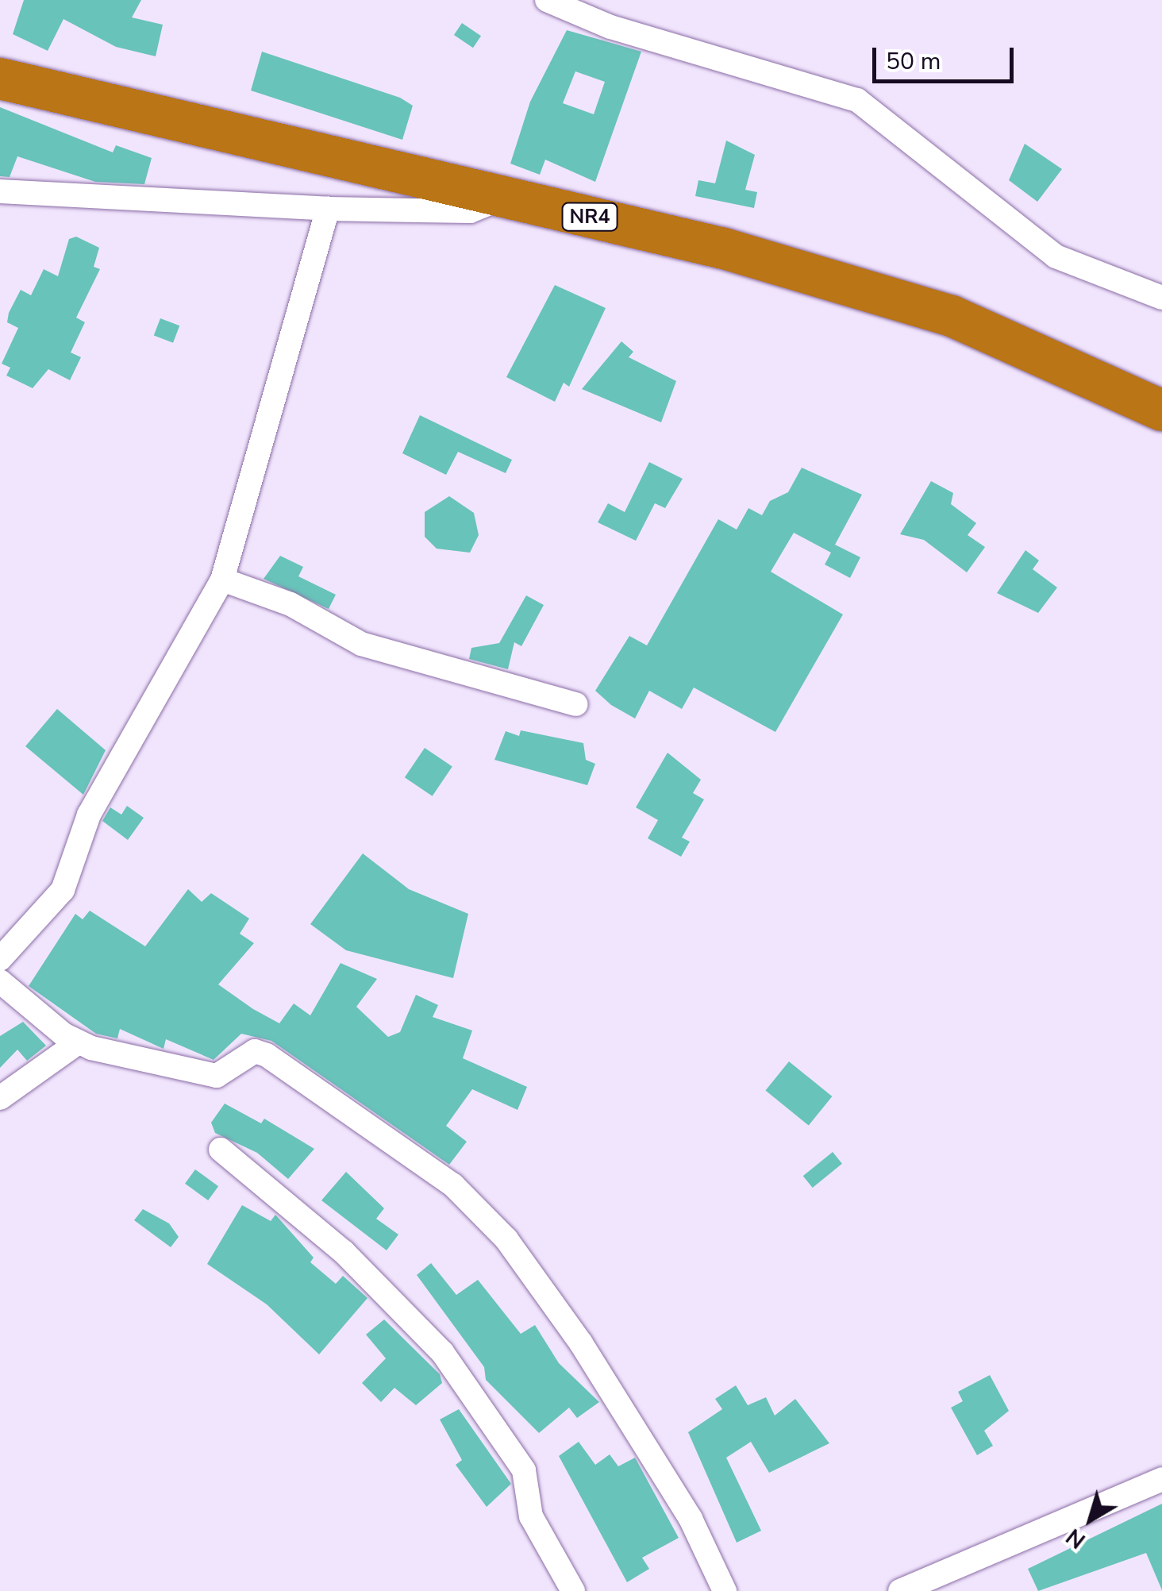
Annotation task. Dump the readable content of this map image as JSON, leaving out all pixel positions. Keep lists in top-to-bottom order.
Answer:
{
  "streets": {
    "highway": ["NR4"]
  },
  "scale_bar": "50 m",
  "north": "bottom left"
}
